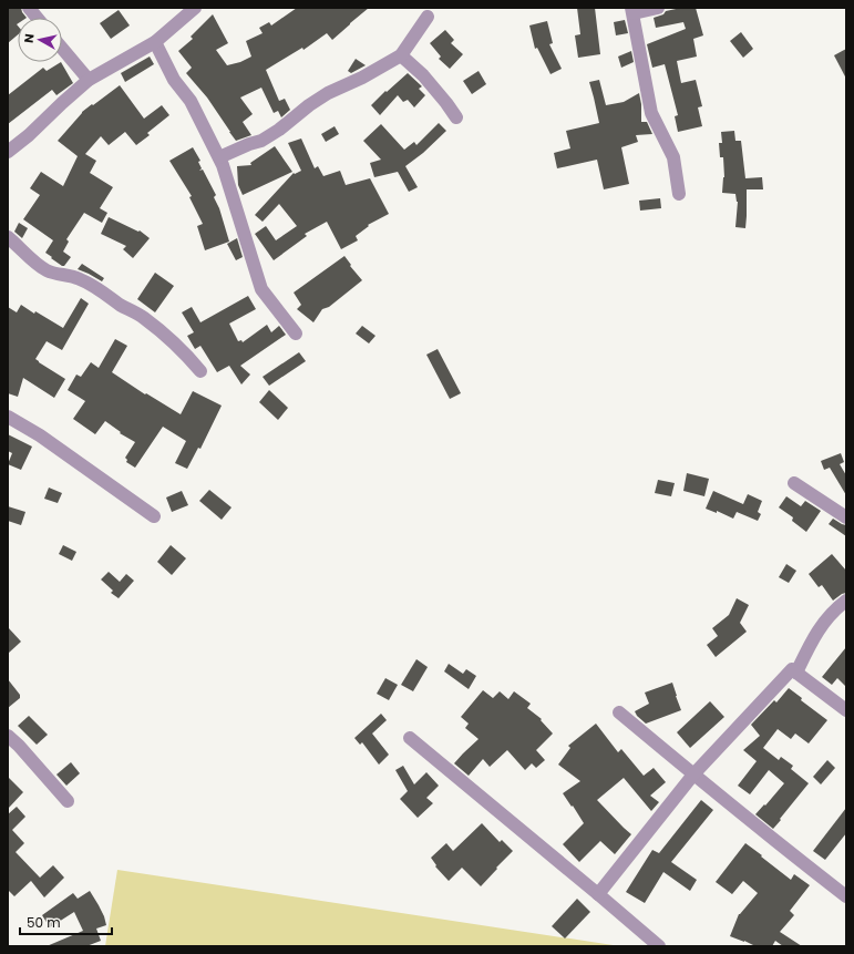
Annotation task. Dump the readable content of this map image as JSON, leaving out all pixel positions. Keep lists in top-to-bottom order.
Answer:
{
  "scale_bar": "50 m",
  "north": "left"
}
